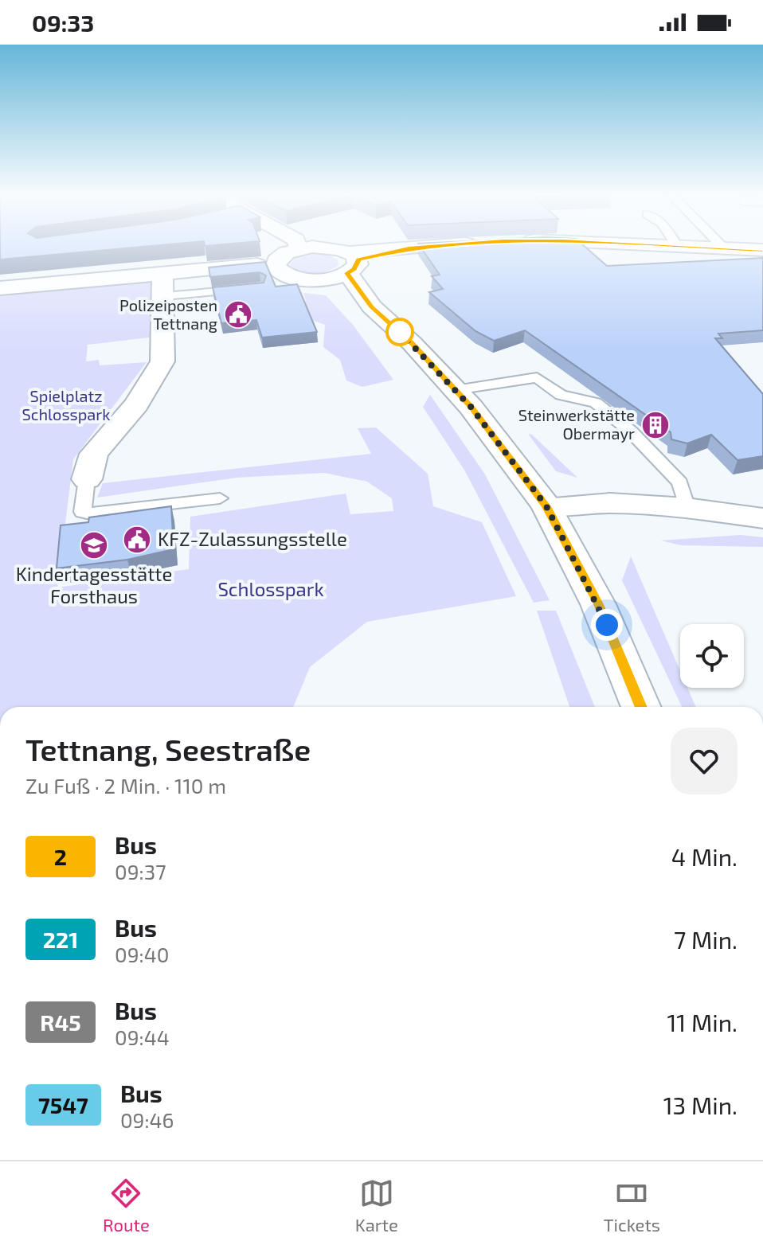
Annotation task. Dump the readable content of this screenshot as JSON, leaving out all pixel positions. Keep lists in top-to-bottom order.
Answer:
{
  "parks": ["Spielplatz Schlosspark", "Schlosspark"],
  "places": {
    "public building": ["Polizeiposten Tettnang", "KFZ-Zulassungsstelle"],
    "building": ["Steinwerkstätte Obermayr"],
    "school or university": ["Kindertagesstätte Forsthaus"]
  },
  "lines": ["bus line 2"],
  "page": {
    "status": "09:33",
    "heading": ["Tettnang, Seestraße", "Zu Fuß · 2 Min. · 110 m"],
    "list": [
      {
        "mark": "2",
        "name": "Bus",
        "note": "09:37",
        "value": "4 Min."
      },
      {
        "mark": "221",
        "name": "Bus",
        "note": "09:40",
        "value": "7 Min."
      },
      {
        "mark": "R45",
        "name": "Bus",
        "note": "09:44",
        "value": "11 Min."
      },
      {
        "mark": "7547",
        "name": "Bus",
        "note": "09:46",
        "value": "13 Min."
      }
    ],
    "tabs": ["Route", "Karte", "Tickets"]
  }
}
